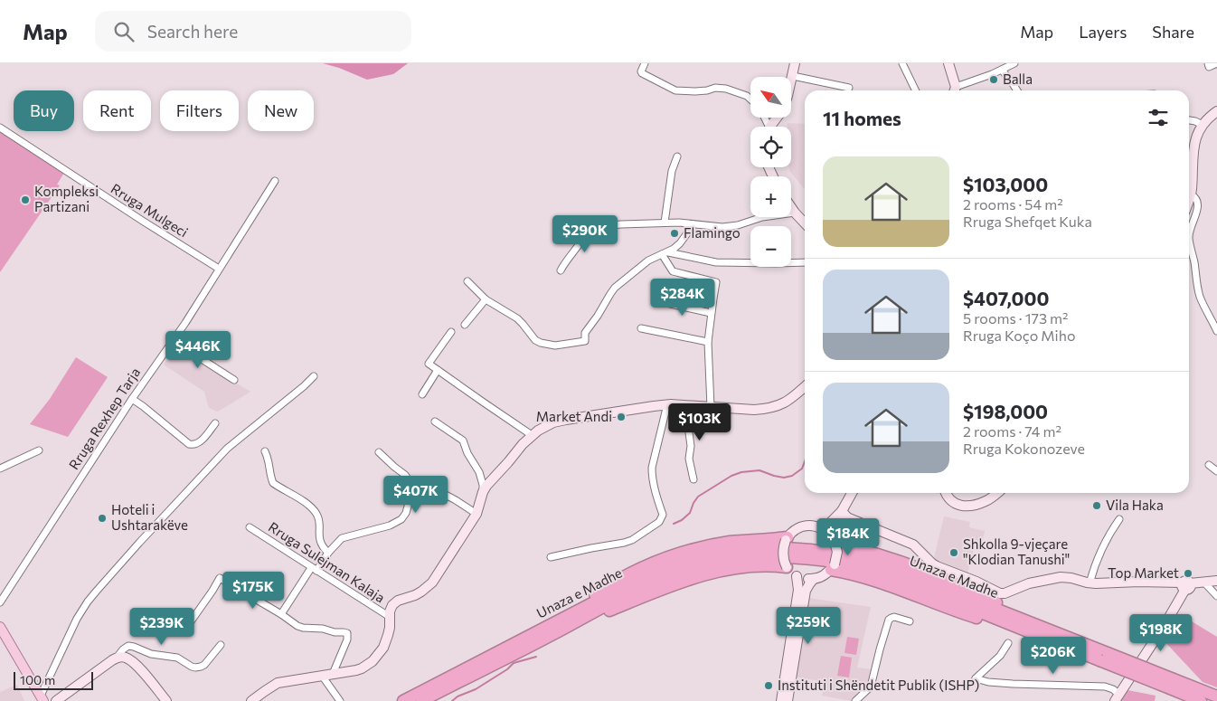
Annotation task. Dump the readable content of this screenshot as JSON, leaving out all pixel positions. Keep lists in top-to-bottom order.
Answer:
{
  "streets": {
    "highway": ["Unaza e Madhe"],
    "street": ["Rruga Mulgeci", "Rruga Rexhep Tarja", "Rruga Sulejman Kalaja"]
  },
  "crossings": [
    ["Rruga Mulgeci", "Rruga Rexhep Tarja"]
  ],
  "places": [
    "Balla",
    "Kompleksi Partizani",
    "Flamingo",
    "Market Andi",
    "Vila Haka",
    "Hoteli i Ushtarakëve",
    "Shkolla 9-vjeçare \"Klodian Tanushi\"",
    "Top Market",
    "Instituti i Shëndetit Publik (ISHP)"
  ],
  "scale_bar": "100 m",
  "north": "top left",
  "page": {
    "header": "Map",
    "search": "Search here",
    "nav": ["Map", "Layers", "Share"],
    "map_buttons": ["+", "−"],
    "chip": [
      "Buy",
      "Rent",
      "Filters",
      "New"
    ],
    "heading": "11 homes",
    "list": [
      {
        "name": "$103,000",
        "note": "2 rooms · 54 m² · Rruga Shefqet Kuka"
      },
      {
        "name": "$407,000",
        "note": "5 rooms · 173 m² · Rruga Koço Miho"
      },
      {
        "name": "$198,000",
        "note": "2 rooms · 74 m² · Rruga Kokonozeve"
      }
    ],
    "price": [
      "$290K",
      "$284K",
      "$446K",
      "$103K",
      "$407K",
      "$184K",
      "$175K",
      "$259K",
      "$239K",
      "$198K",
      "$206K"
    ],
    "scale": "100 m"
  }
}
